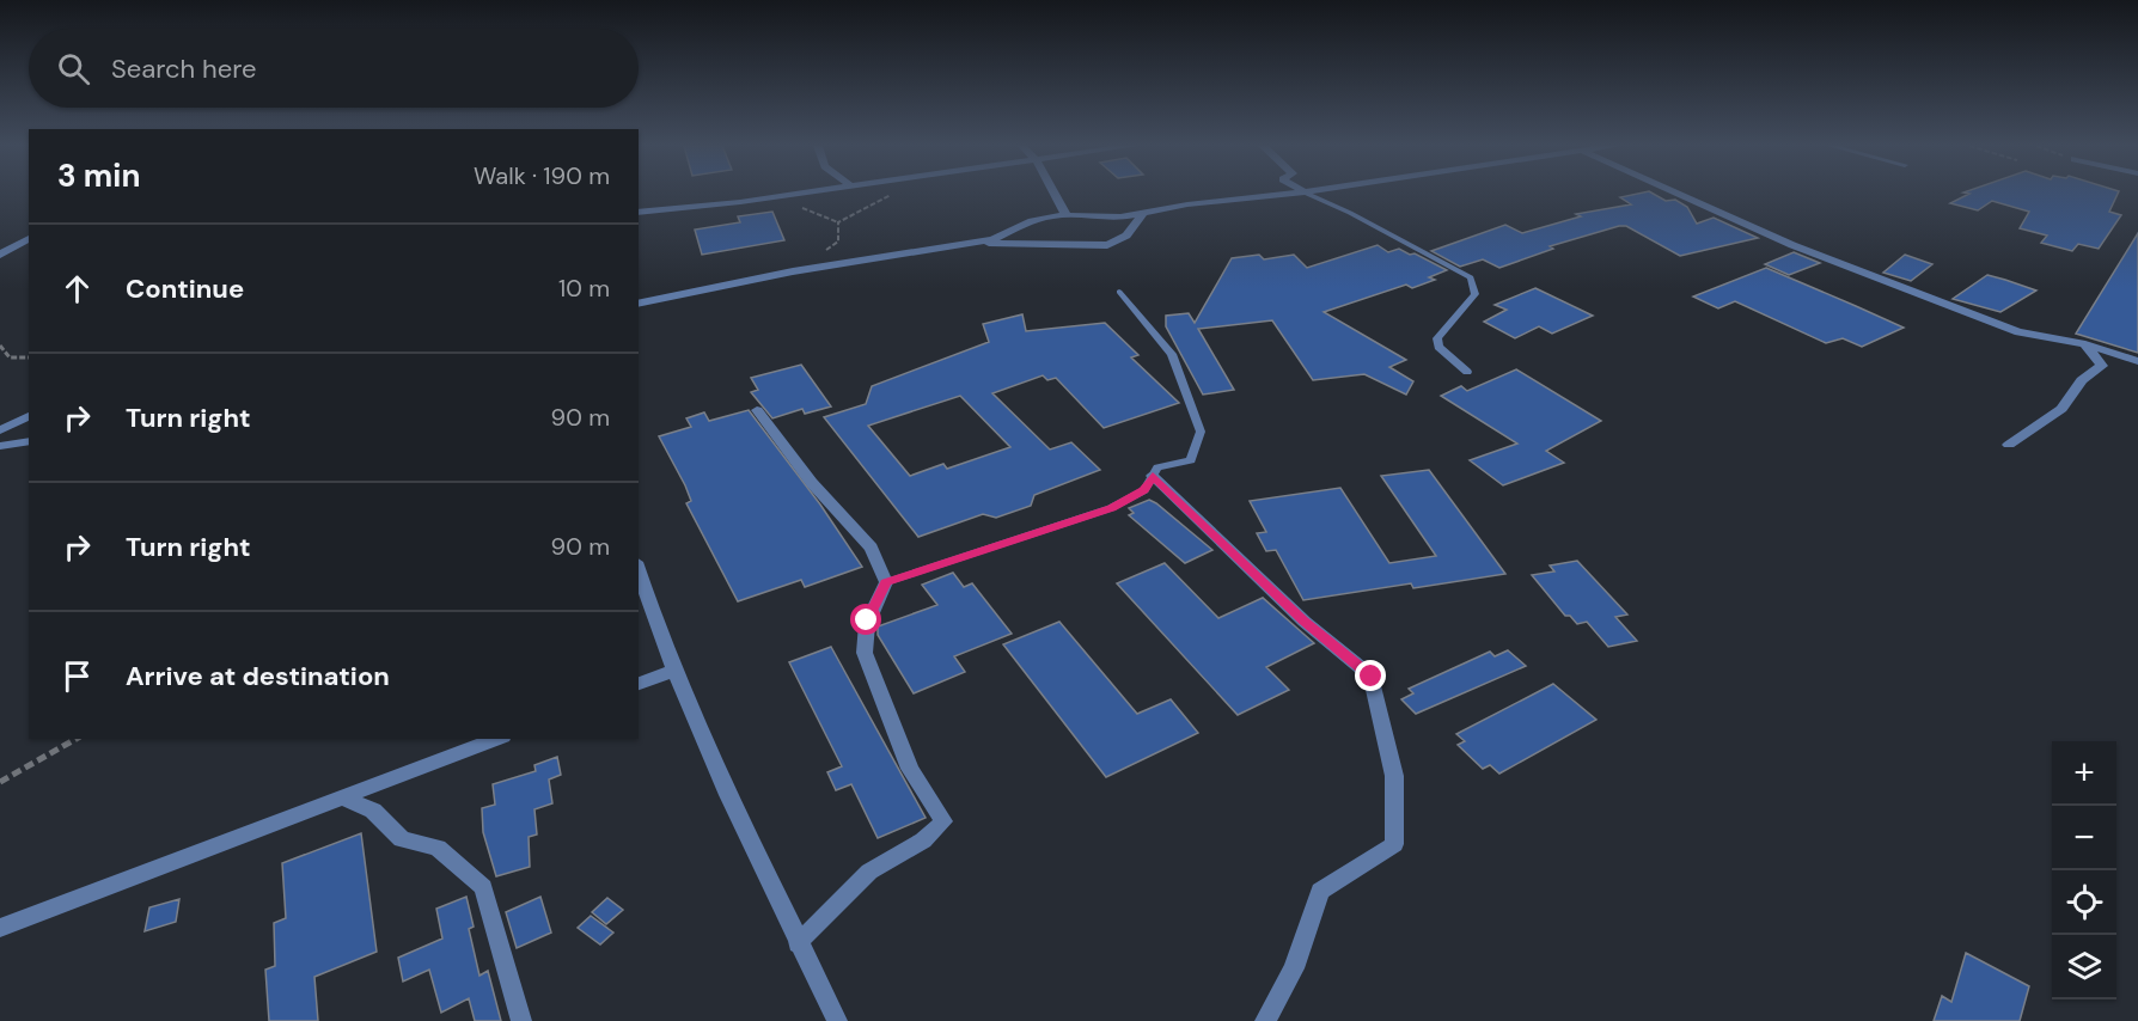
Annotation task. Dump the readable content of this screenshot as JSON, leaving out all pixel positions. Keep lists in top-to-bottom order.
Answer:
{
  "page": {
    "search": "Search here",
    "heading": ["3 min", "Walk · 190 m"],
    "list": [
      ["Continue", "10 m"],
      ["Turn right", "90 m"],
      ["Turn right", "90 m"],
      "Arrive at destination"
    ],
    "map_buttons": ["+", "−"]
  }
}
